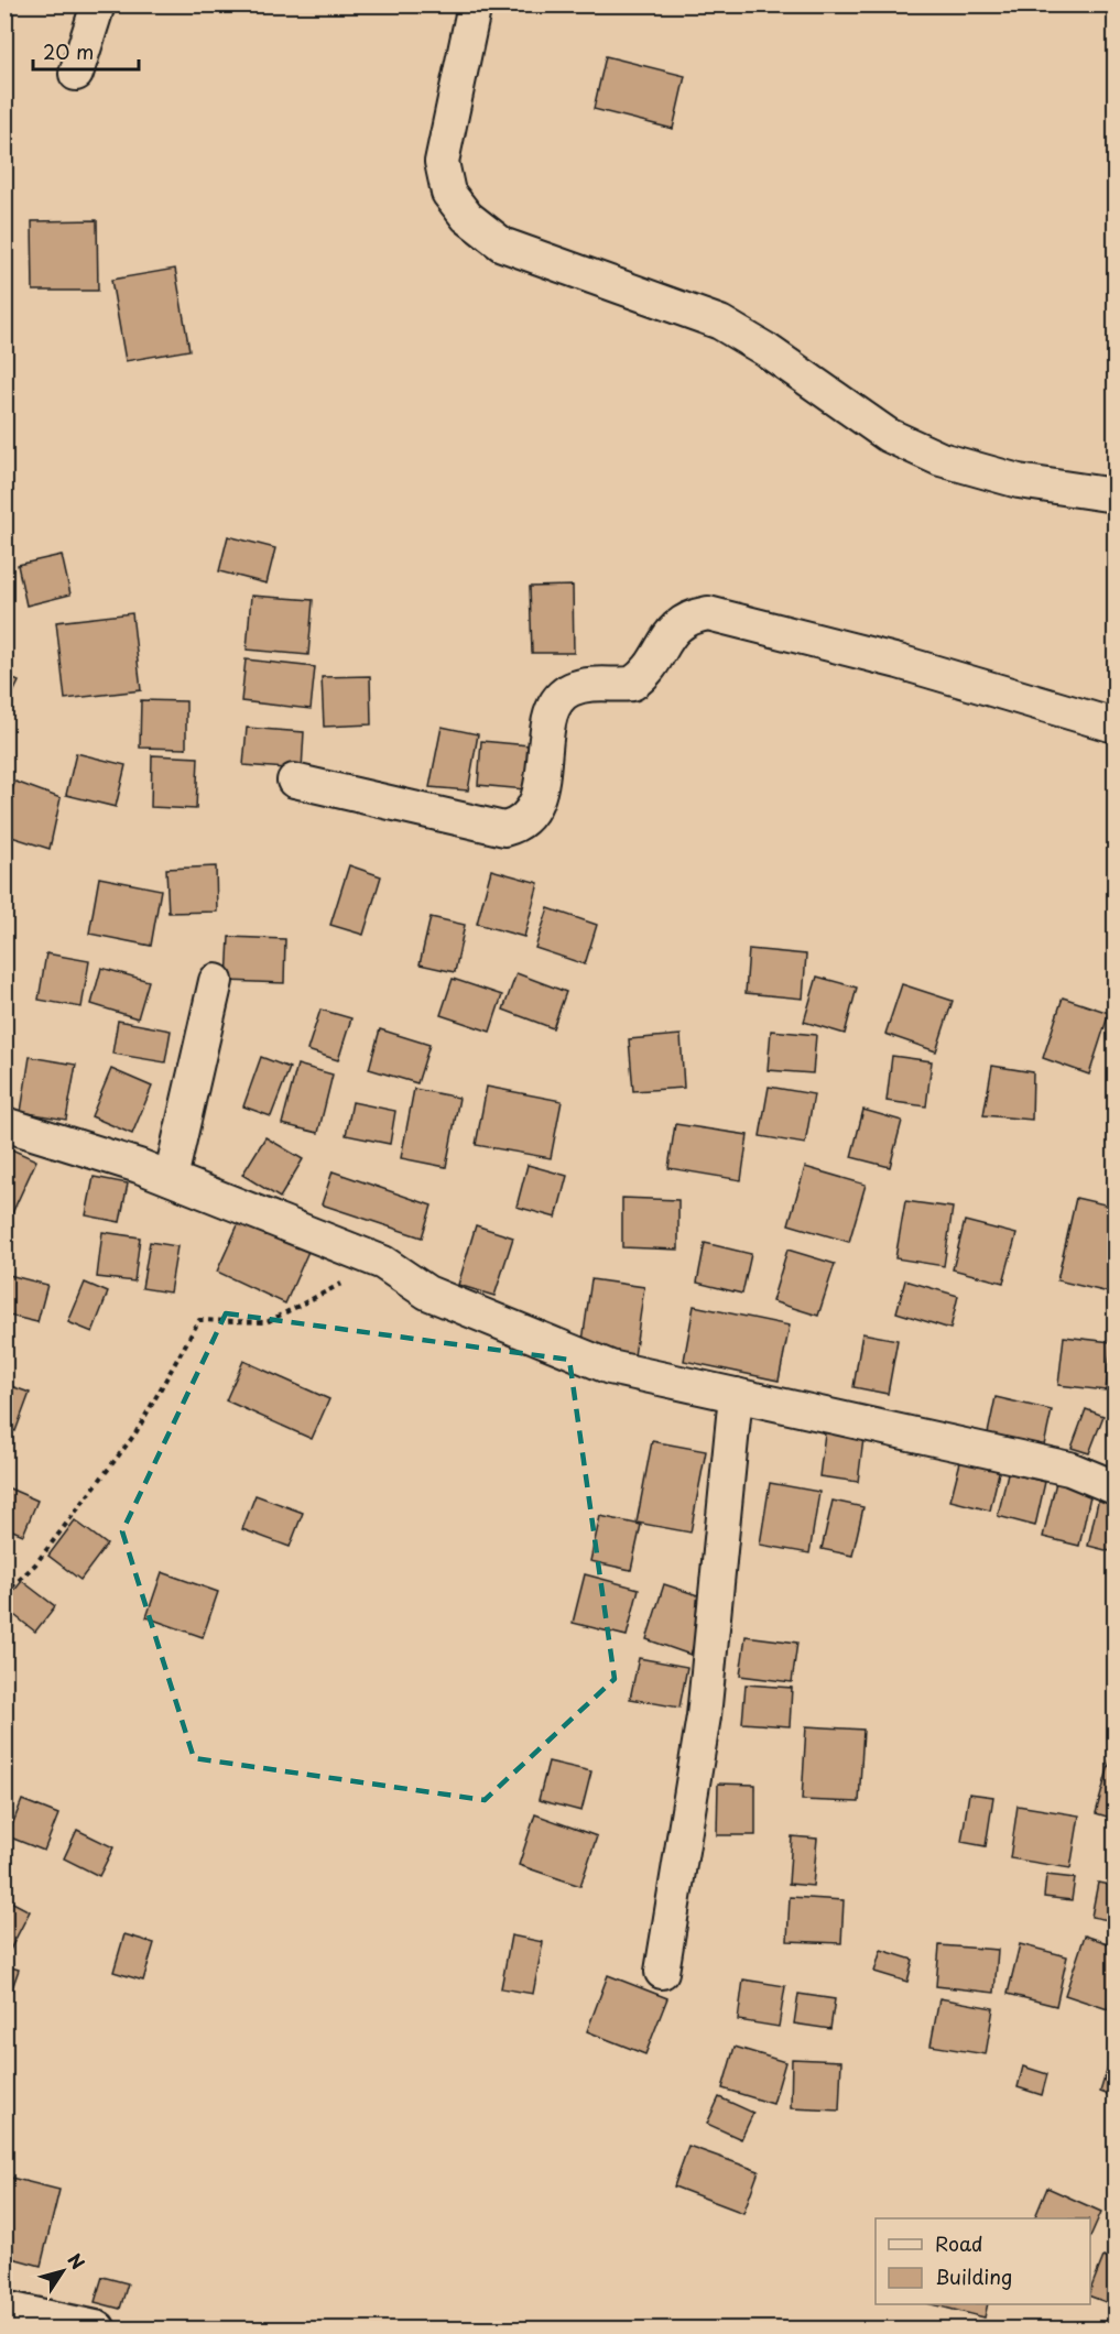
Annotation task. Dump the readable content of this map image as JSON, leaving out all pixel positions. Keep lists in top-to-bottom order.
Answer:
{
  "legend": ["Road", "Building"],
  "scale_bar": "20 m",
  "north": "top right"
}
